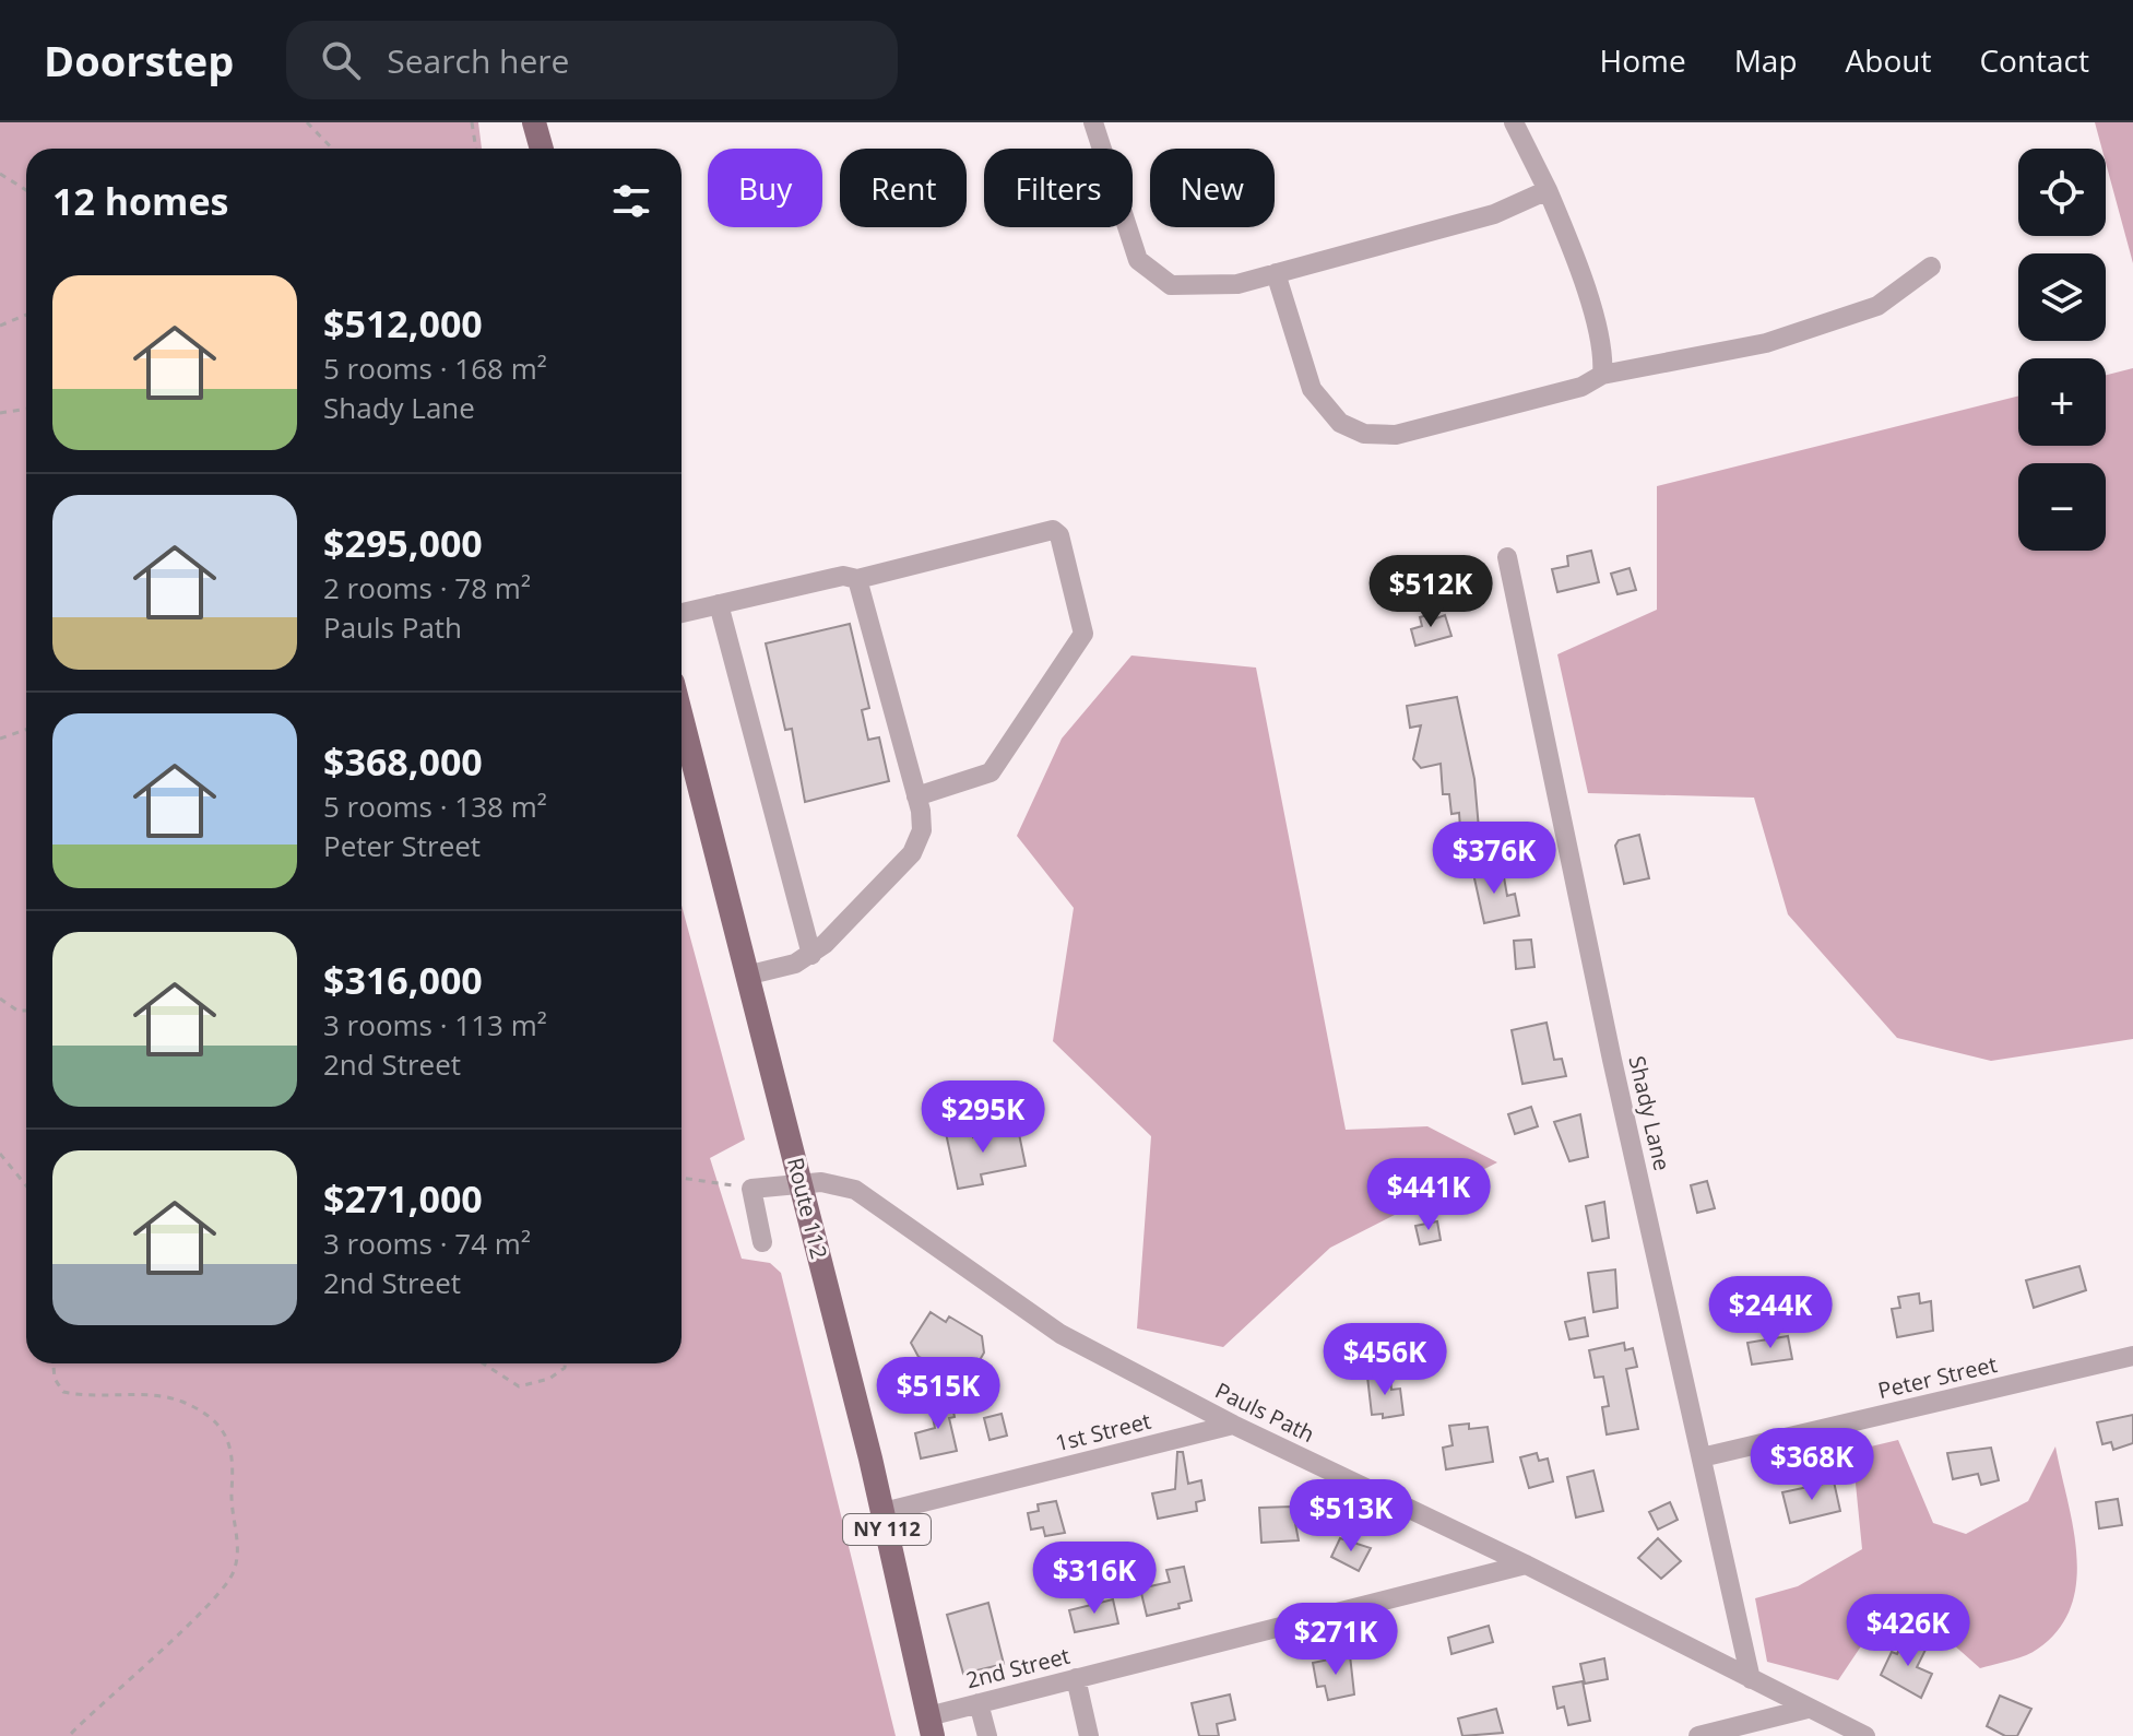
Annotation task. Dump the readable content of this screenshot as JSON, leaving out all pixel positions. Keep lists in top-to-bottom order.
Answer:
{
  "streets": {
    "main road": ["Route 112", "NY 112"],
    "street": [
      "Shady Lane",
      "Peter Street",
      "Pauls Path",
      "1st Street",
      "2nd Street"
    ]
  },
  "crossings": [
    ["Shady Lane", "Peter Street"],
    ["Shady Lane", "Pauls Path"],
    ["Route 112", "Pauls Path"],
    ["Route 112", "1st Street"],
    ["Route 112", "2nd Street"],
    ["Pauls Path", "1st Street"],
    ["Pauls Path", "2nd Street"]
  ],
  "page": {
    "header": "Doorstep",
    "search": "Search here",
    "nav": [
      "Home",
      "Map",
      "About",
      "Contact"
    ],
    "map_buttons": ["+", "−"],
    "chip": [
      "Buy",
      "Rent",
      "Filters",
      "New"
    ],
    "heading": "12 homes",
    "list": [
      {
        "name": "$512,000",
        "note": "5 rooms · 168 m² · Shady Lane"
      },
      {
        "name": "$295,000",
        "note": "2 rooms · 78 m² · Pauls Path"
      },
      {
        "name": "$368,000",
        "note": "5 rooms · 138 m² · Peter Street"
      },
      {
        "name": "$316,000",
        "note": "3 rooms · 113 m² · 2nd Street"
      },
      {
        "name": "$271,000",
        "note": "3 rooms · 74 m² · 2nd Street"
      }
    ],
    "price": [
      "$512K",
      "$376K",
      "$295K",
      "$441K",
      "$244K",
      "$456K",
      "$515K",
      "$368K",
      "$513K",
      "$316K",
      "$426K",
      "$271K"
    ]
  }
}
